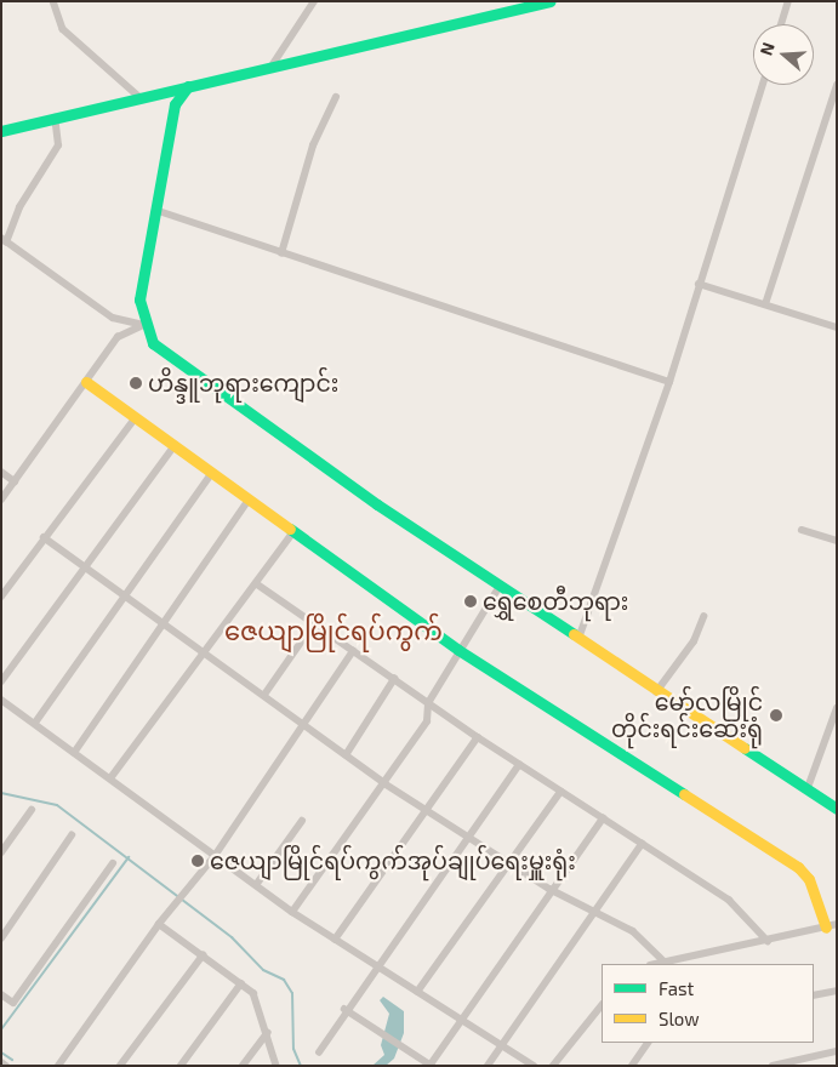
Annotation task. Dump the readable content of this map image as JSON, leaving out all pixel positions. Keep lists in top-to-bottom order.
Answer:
{
  "districts": ["ဇေယျာမြိုင်ရပ်ကွက်"],
  "places": [
    "ဟိန္ဒူဘုရားကျောင်း",
    "ရွှေစေတီဘုရား",
    "မော်လမြိုင် တိုင်းရင်းဆေးရုံ",
    "ဇေယျာမြိုင်ရပ်ကွက်အုပ်ချုပ်ရေးမှူးရုံး"
  ],
  "legend": ["Fast", "Slow"],
  "north": "left"
}
